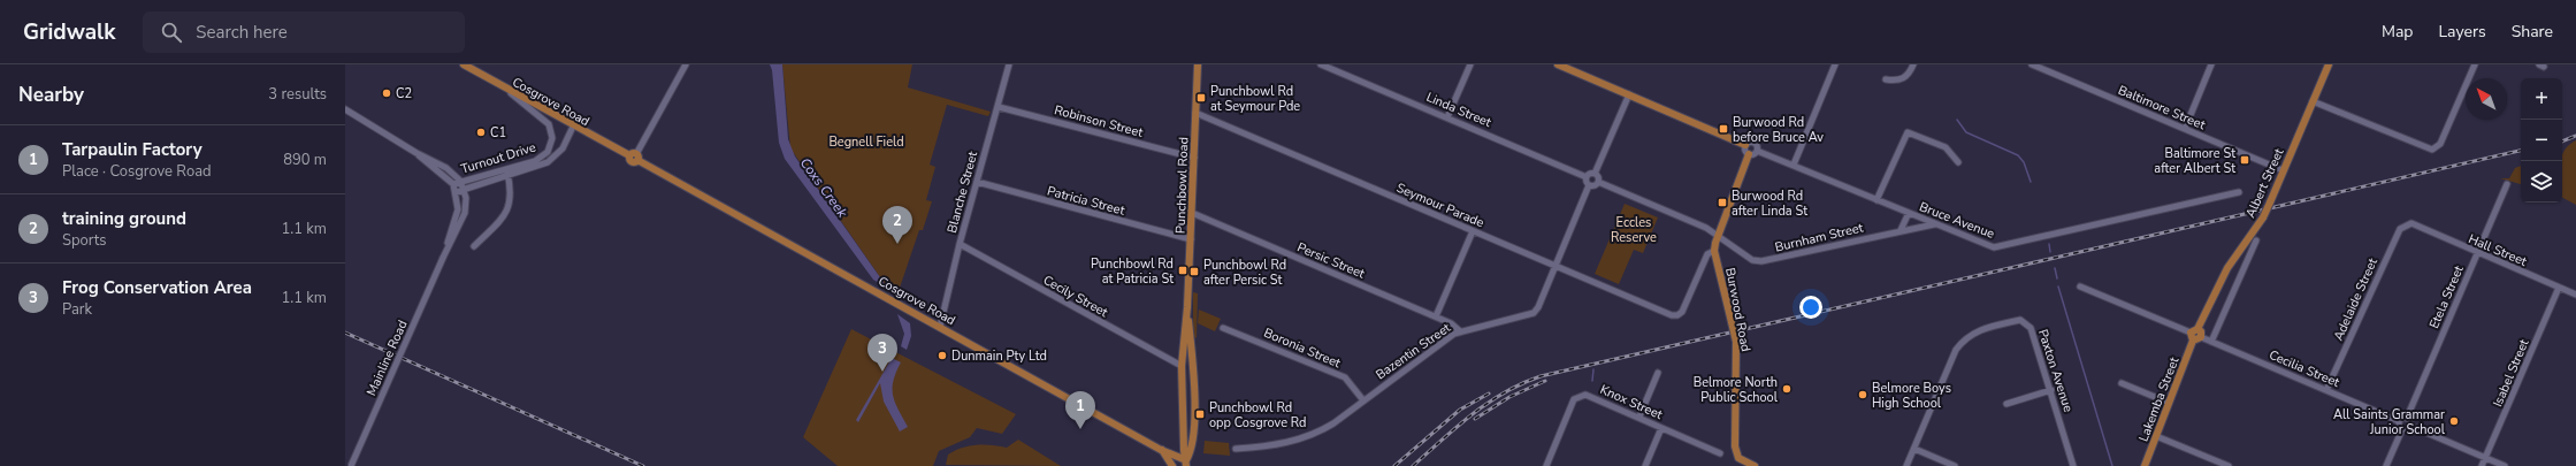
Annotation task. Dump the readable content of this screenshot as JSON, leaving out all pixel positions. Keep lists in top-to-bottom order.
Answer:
{
  "streets": {
    "main road": [
      "Cosgrove Road",
      "Albert Street",
      "Punchbowl Road",
      "Burwood Road",
      "Lakemba Street"
    ],
    "street": [
      "Baltimore Street",
      "Linda Street",
      "Robinson Street",
      "Turnout Drive",
      "Blanche Street",
      "Patricia Street",
      "Seymour Parade",
      "Bruce Avenue",
      "Burnham Street",
      "Hall Street",
      "Persic Street",
      "Cecily Street",
      "Etela Street",
      "Adelaide Street",
      "Boronia Street",
      "Bazentin Street",
      "Mainline Road",
      "Cecilia Street",
      "Paxton Avenue",
      "Isabel Street",
      "Knox Street"
    ]
  },
  "crossings": [
    ["Cosgrove Road", "Turnout Drive"],
    ["Cosgrove Road", "Punchbowl Road"],
    ["Cosgrove Road", "Blanche Street"],
    ["Baltimore Street", "Albert Street"],
    ["Linda Street", "Bazentin Street"],
    ["Robinson Street", "Punchbowl Road"],
    ["Robinson Street", "Blanche Street"],
    ["Turnout Drive", "Mainline Road"],
    ["Punchbowl Road", "Patricia Street"],
    ["Punchbowl Road", "Seymour Parade"],
    ["Punchbowl Road", "Persic Street"],
    ["Punchbowl Road", "Cecily Street"],
    ["Blanche Street", "Patricia Street"],
    ["Blanche Street", "Cecily Street"],
    ["Seymour Parade", "Burwood Road"],
    ["Seymour Parade", "Bazentin Street"],
    ["Bruce Avenue", "Burnham Street"],
    ["Bruce Avenue", "Burwood Road"],
    ["Burnham Street", "Burwood Road"],
    ["Hall Street", "Etela Street"],
    ["Hall Street", "Adelaide Street"],
    ["Hall Street", "Isabel Street"],
    ["Persic Street", "Bazentin Street"],
    ["Adelaide Street", "Cecilia Street"],
    ["Boronia Street", "Bazentin Street"]
  ],
  "water": ["Coxs Creek"],
  "parks": ["Begnell Field", "Eccles Reserve"],
  "places": {
    "other": [
      "C2",
      "C1",
      "Dunmain Pty Ltd",
      "Belmore North Public School",
      "Belmore Boys High School",
      "All Saints Grammar Junior School"
    ],
    "transit": [
      "Punchbowl Rd at Seymour Pde",
      "Burwood Rd before Bruce Av",
      "Baltimore St after Albert St",
      "Burwood Rd after Linda St",
      "Punchbowl Rd at Patricia St",
      "Punchbowl Rd after Persic St",
      "Punchbowl Rd opp Cosgrove Rd"
    ]
  },
  "north": "top left",
  "page": {
    "header": "Gridwalk",
    "search": "Search here",
    "nav": ["Map", "Layers", "Share"],
    "heading": ["Nearby", "3 results"],
    "map_buttons": ["+", "−"],
    "list": [
      {
        "mark": "1",
        "name": "Tarpaulin Factory",
        "note": "Place · Cosgrove Road",
        "value": "890 m"
      },
      {
        "mark": "2",
        "name": "training ground",
        "note": "Sports",
        "value": "1.1 km"
      },
      {
        "mark": "3",
        "name": "Frog Conservation Area",
        "note": "Park",
        "value": "1.1 km"
      }
    ],
    "pins": ["2", "3", "1"]
  }
}
